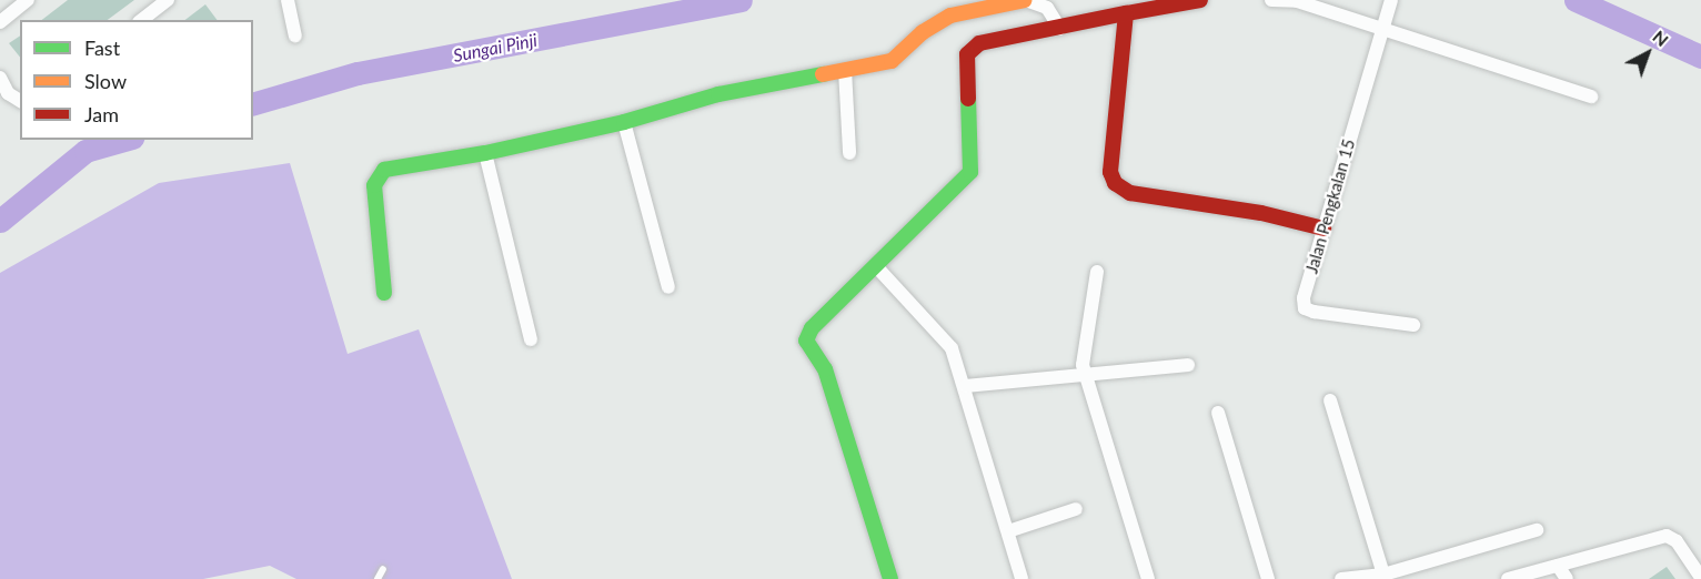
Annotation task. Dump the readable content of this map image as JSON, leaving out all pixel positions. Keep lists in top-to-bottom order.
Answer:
{
  "streets": {
    "street": ["Jalan Pengkalan 15"]
  },
  "water": ["Sungai Pinji"],
  "legend": ["Fast", "Slow", "Jam"],
  "north": "top right"
}
